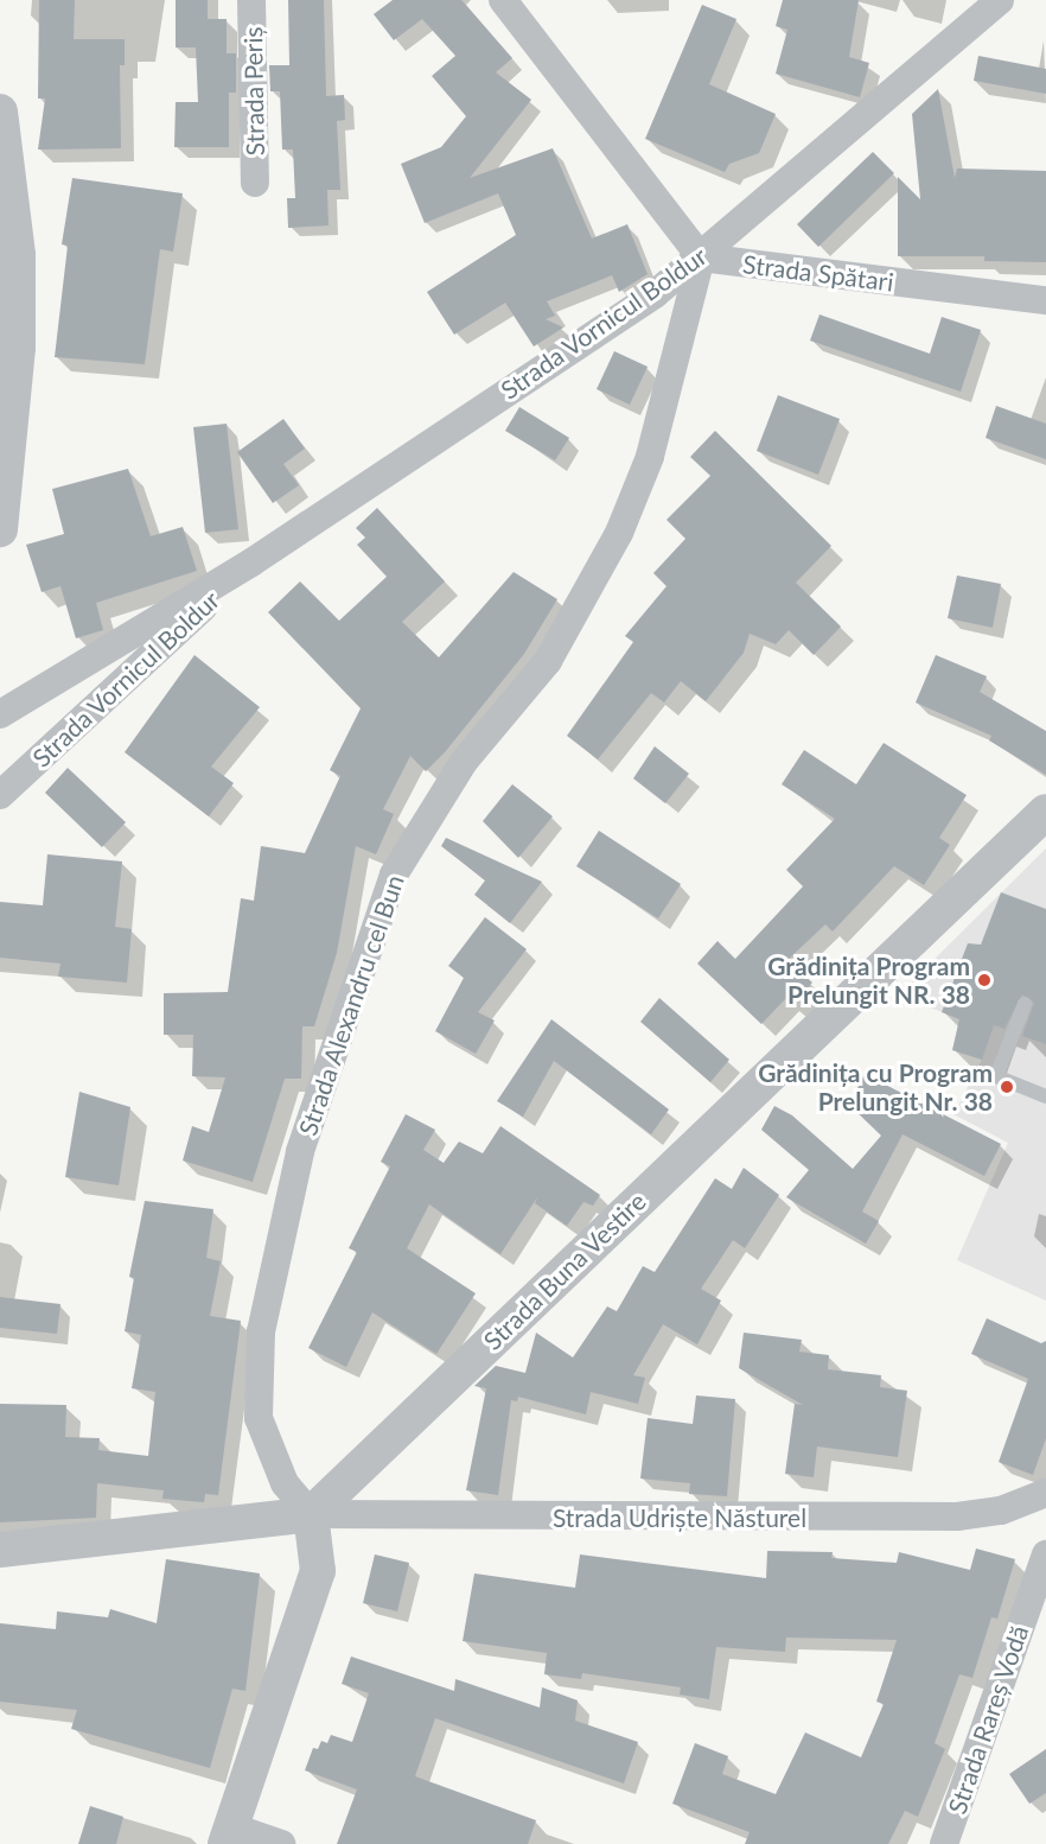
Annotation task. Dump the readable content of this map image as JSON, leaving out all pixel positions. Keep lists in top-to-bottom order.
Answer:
{
  "streets": {
    "street": [
      "Strada Periș",
      "Strada Spătari",
      "Strada Vornicul Boldur",
      "Strada Alexandru cel Bun",
      "Strada Buna Vestire",
      "Strada Udriște Năsturel",
      "Strada Rareș Vodă"
    ]
  },
  "crossings": [
    ["Strada Spătari", "Strada Vornicul Boldur"],
    ["Strada Spătari", "Strada Alexandru cel Bun"],
    ["Strada Vornicul Boldur", "Strada Alexandru cel Bun"],
    ["Strada Alexandru cel Bun", "Strada Buna Vestire"],
    ["Strada Alexandru cel Bun", "Strada Udriște Năsturel"],
    ["Strada Buna Vestire", "Strada Udriște Năsturel"]
  ],
  "places": ["Grădinița Program Prelungit NR. 38", "Grădinița cu Program Prelungit Nr. 38"]
}
